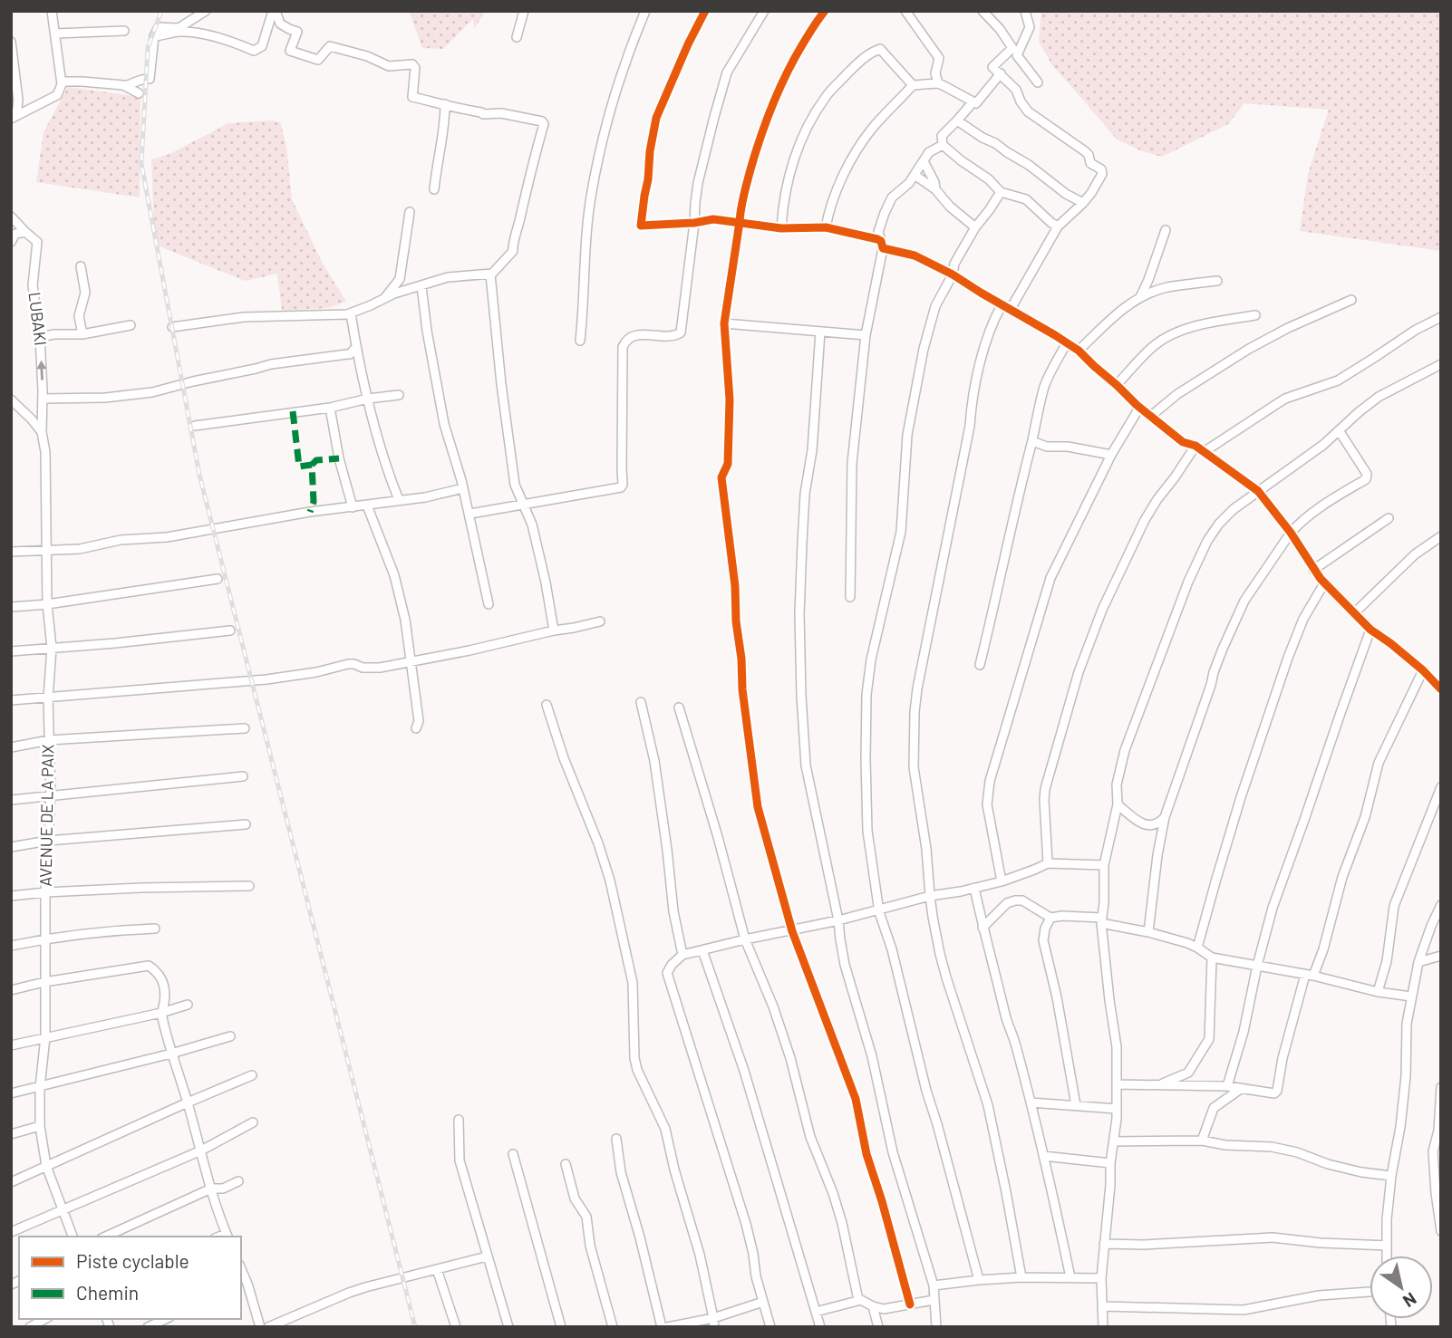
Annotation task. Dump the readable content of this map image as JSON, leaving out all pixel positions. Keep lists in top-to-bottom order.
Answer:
{
  "streets": {
    "street": ["LUBAKI", "AVENUE DE LA PAIX"]
  },
  "crossings": [
    ["LUBAKI", "AVENUE DE LA PAIX"]
  ],
  "legend": ["Piste cyclable", "Chemin"],
  "north": "bottom right"
}
